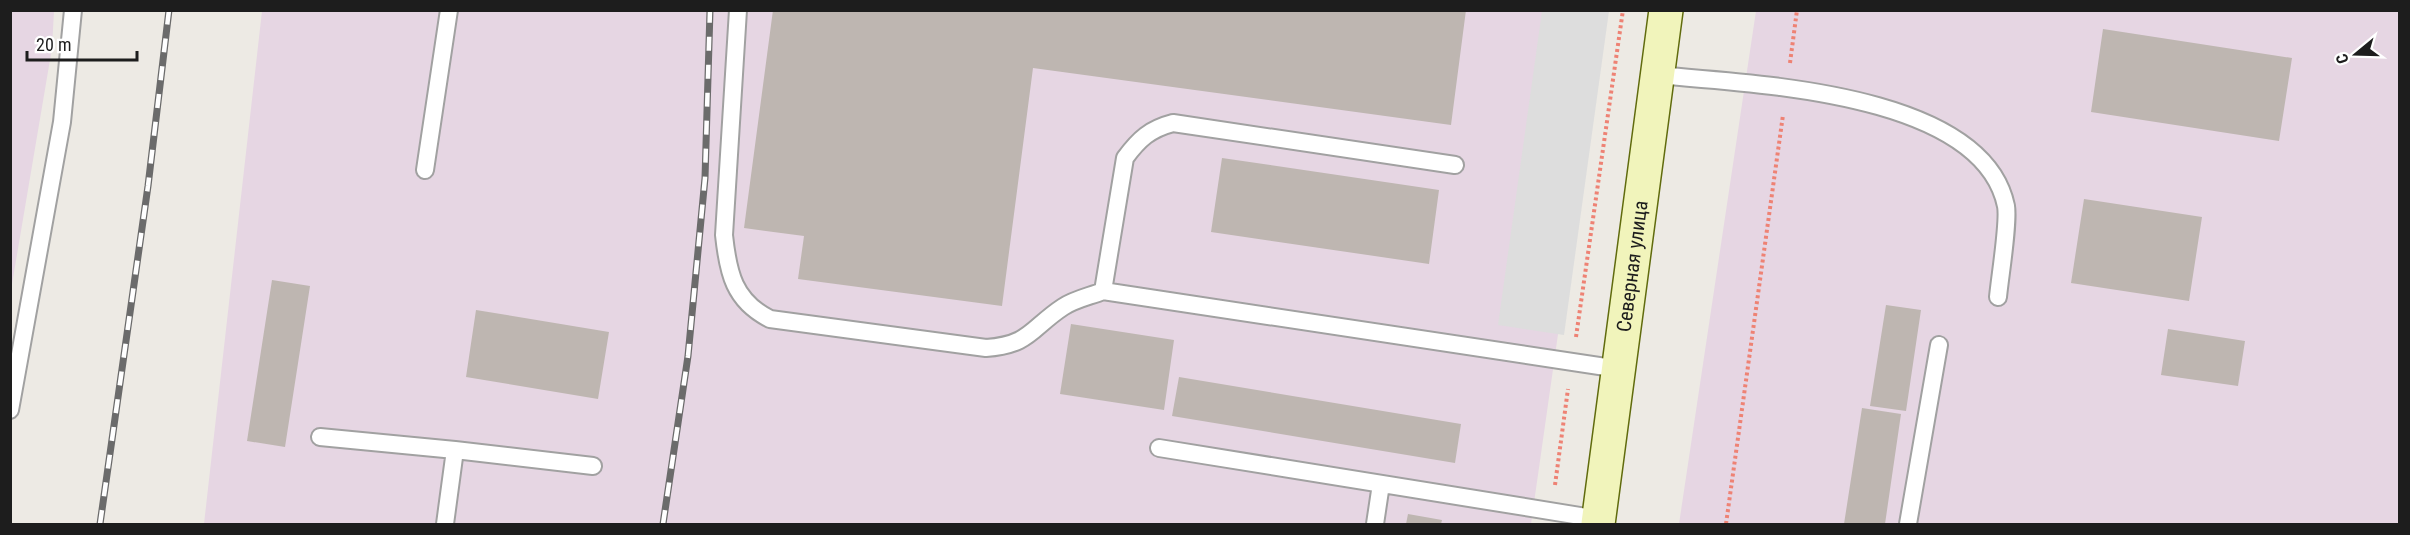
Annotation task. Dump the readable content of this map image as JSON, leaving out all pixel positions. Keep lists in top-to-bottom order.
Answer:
{
  "streets": {
    "main road": ["Северная улица"]
  },
  "scale_bar": "20 m",
  "north": "left"
}
